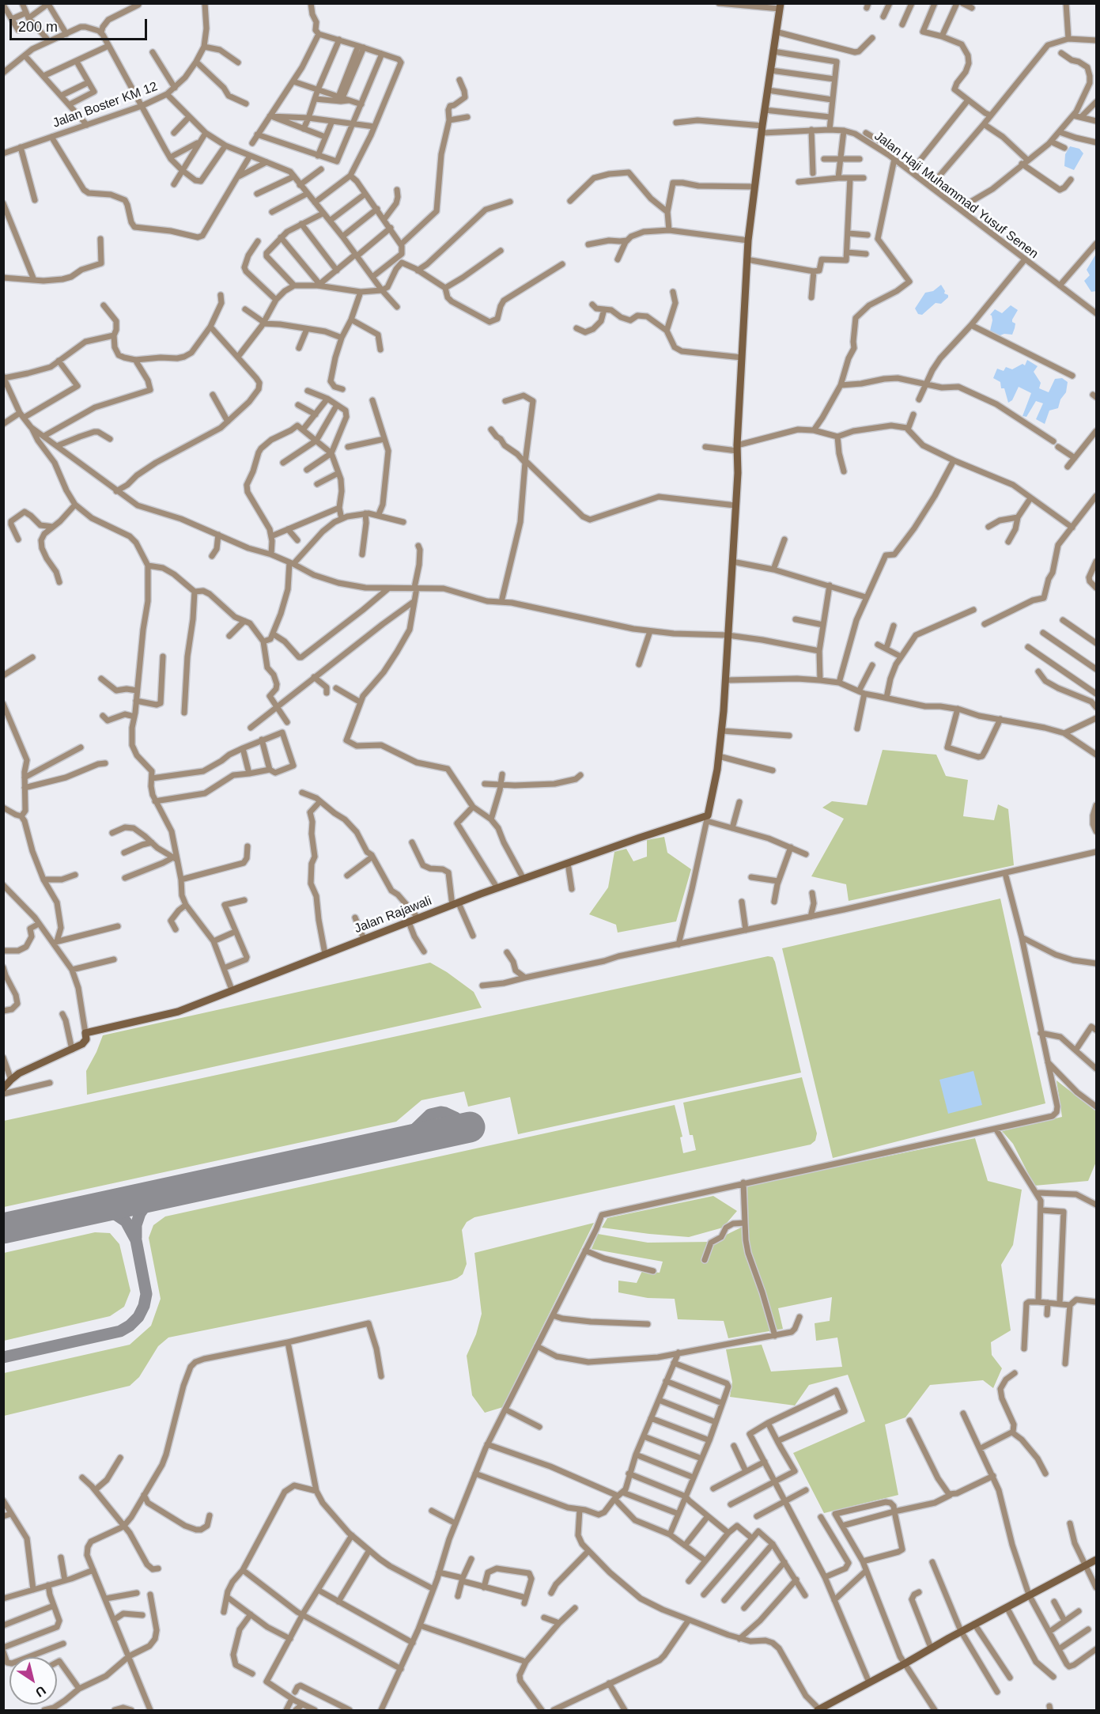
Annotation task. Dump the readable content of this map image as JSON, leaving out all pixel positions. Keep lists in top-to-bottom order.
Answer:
{
  "streets": {
    "street": ["Jalan Boster KM 12", "Jalan Haji Muhammad Yusuf Senen", "Jalan Rajawali"]
  },
  "scale_bar": "200 m",
  "north": "bottom right"
}
